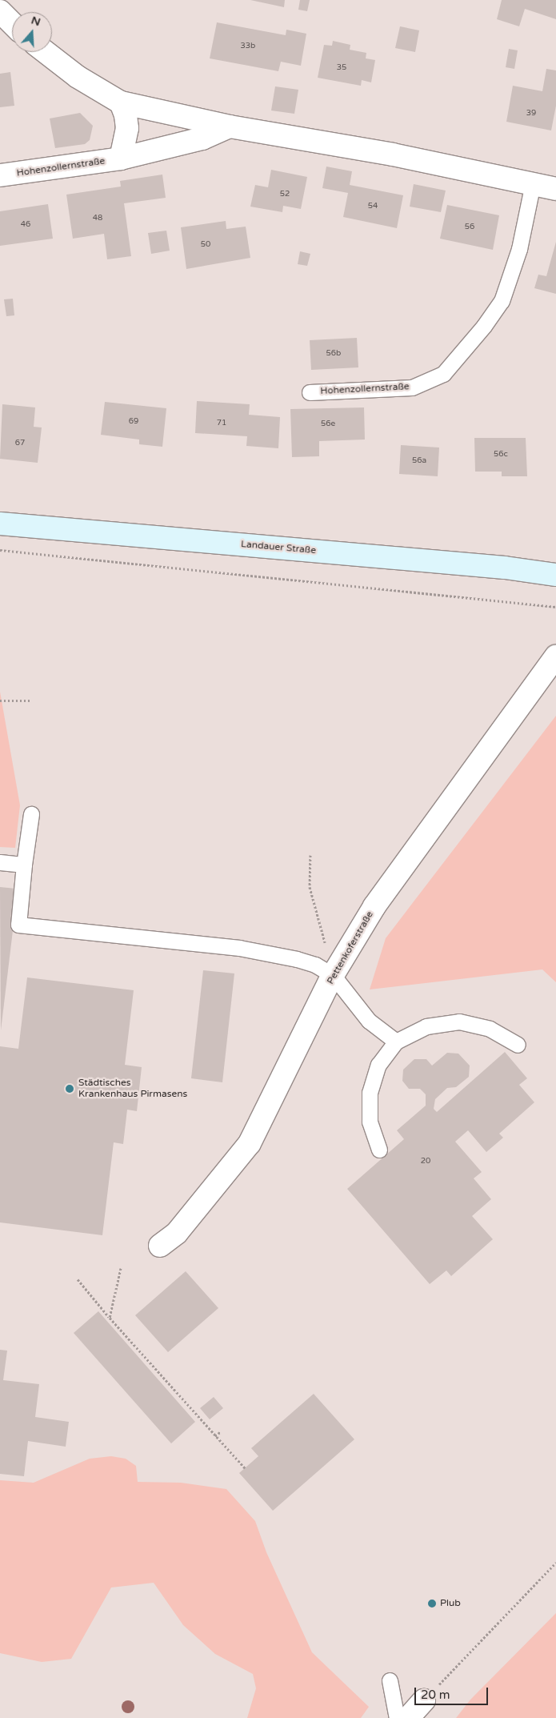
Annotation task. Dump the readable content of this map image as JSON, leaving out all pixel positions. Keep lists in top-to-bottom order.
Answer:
{
  "streets": {
    "main road": ["Landauer Straße"],
    "street": ["Hohenzollernstraße", "Pettenkoferstraße"]
  },
  "places": ["Städtisches Krankenhaus Pirmasens", "Plub"],
  "house_numbers": [
    "33b",
    "35",
    "39",
    "52",
    "54",
    "48",
    "46",
    "56",
    "50",
    "56b",
    "69",
    "71",
    "56e",
    "67",
    "56c",
    "56a",
    "20"
  ],
  "scale_bar": "20 m",
  "north": "top"
}
